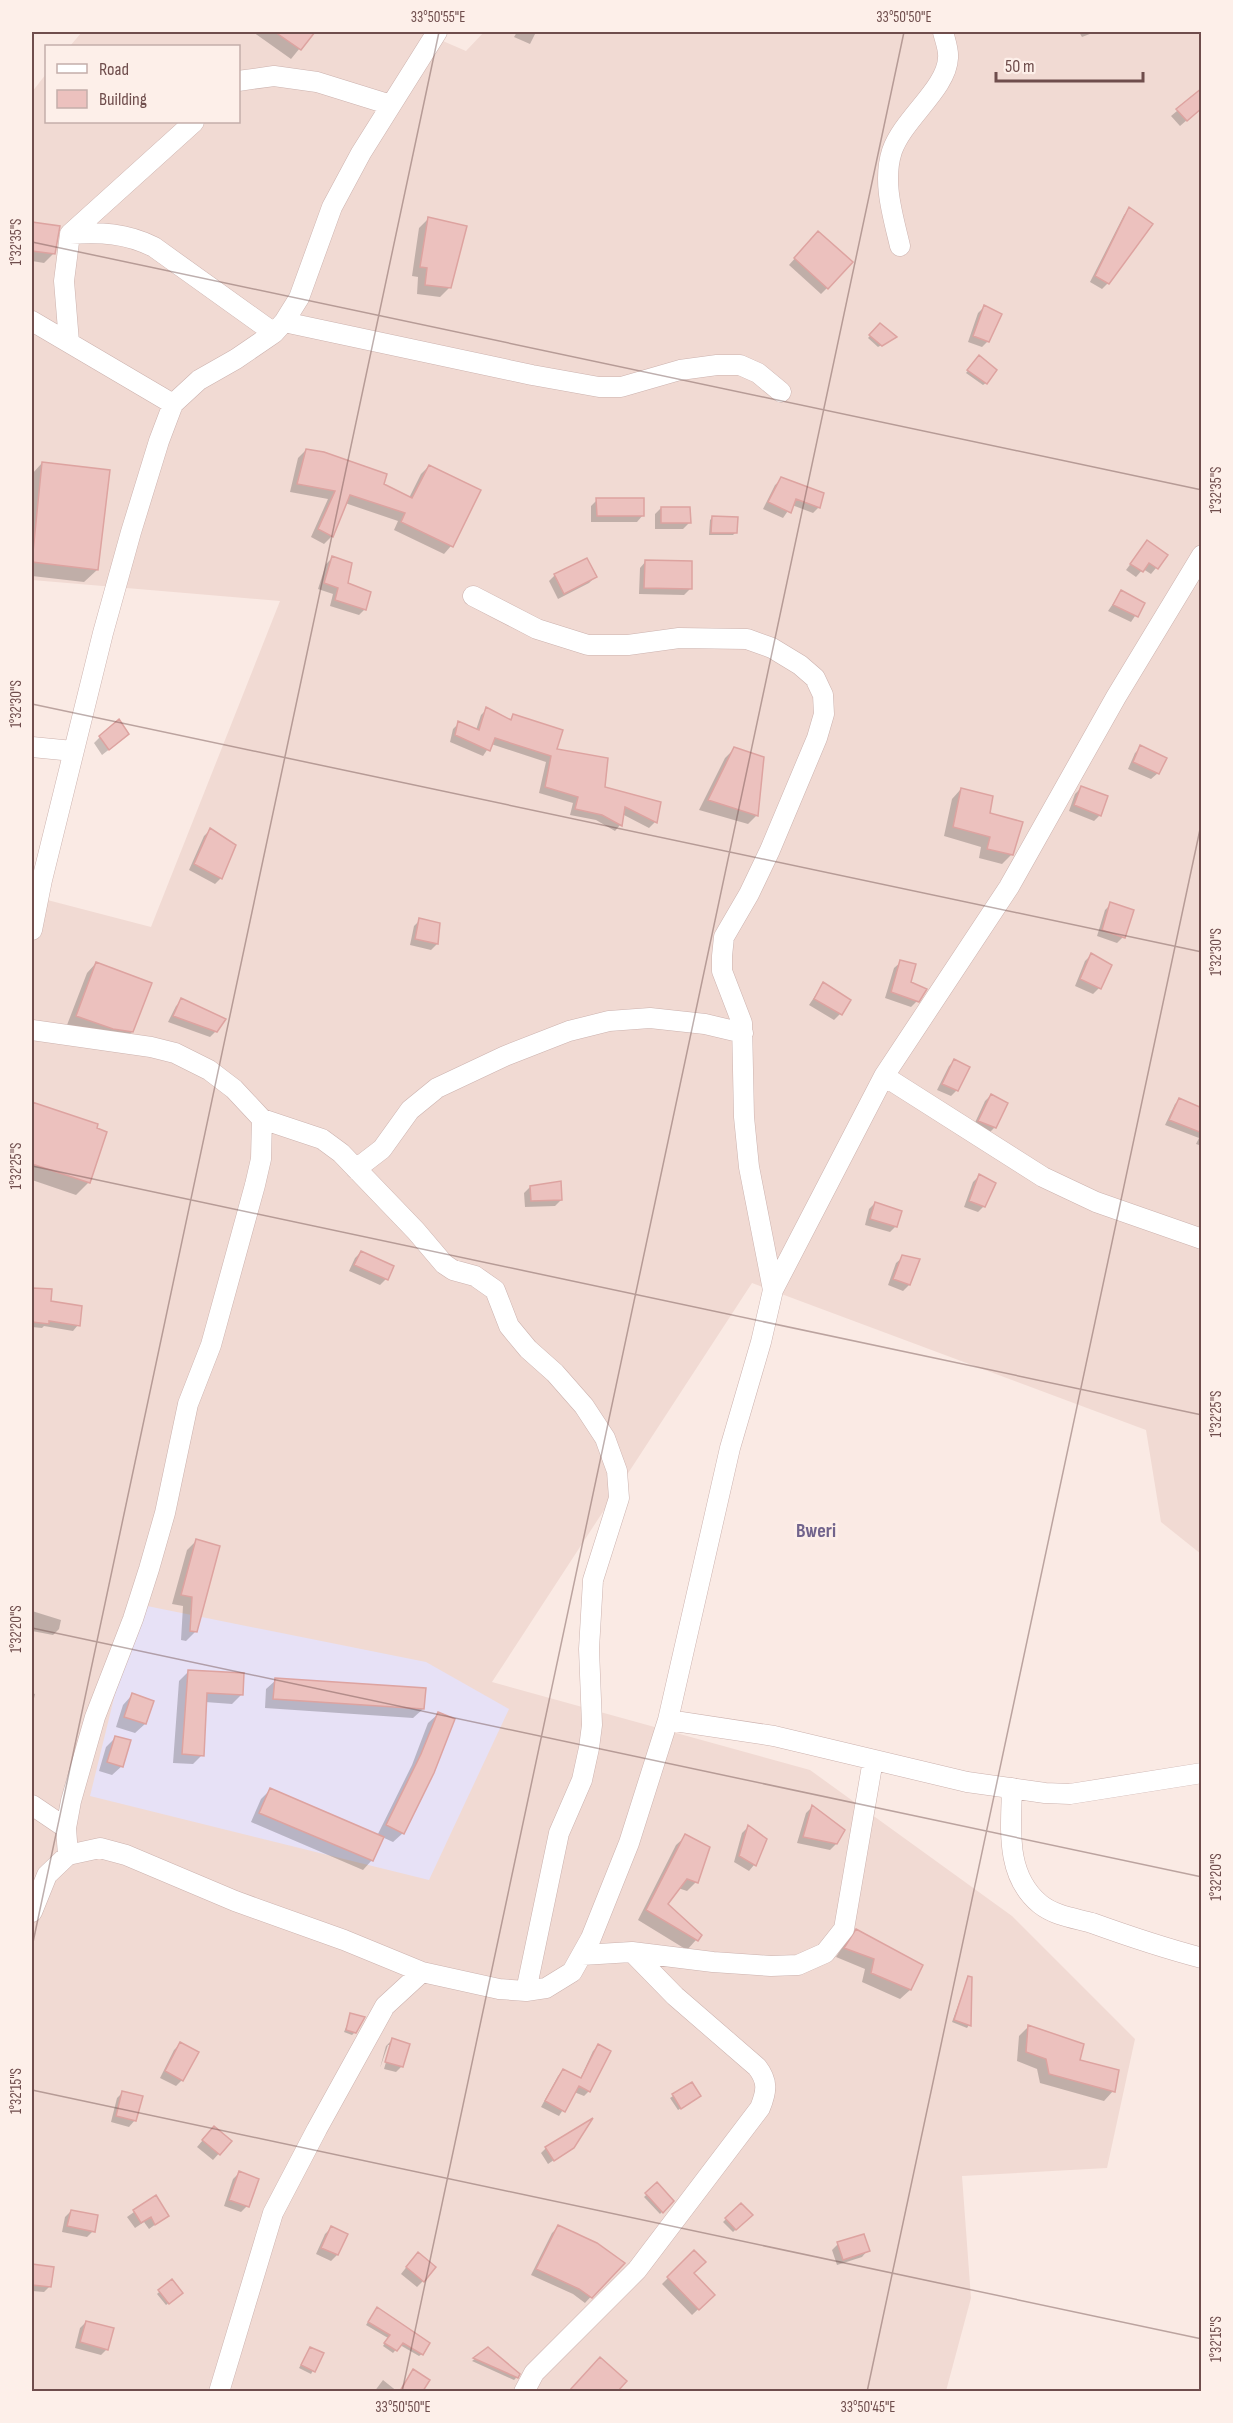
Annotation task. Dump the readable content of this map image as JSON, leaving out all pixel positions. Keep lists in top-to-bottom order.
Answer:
{
  "districts": ["Bweri"],
  "legend": ["Road", "Building"],
  "scale_bar": "50 m",
  "coordinates": [
    "33°50'55\"E",
    "33°50'50\"E",
    "1°32'35\"S",
    "1°32'30\"S",
    "1°32'25\"S",
    "1°32'20\"S",
    "1°32'15\"S",
    "33°50'45\"E"
  ]
}
